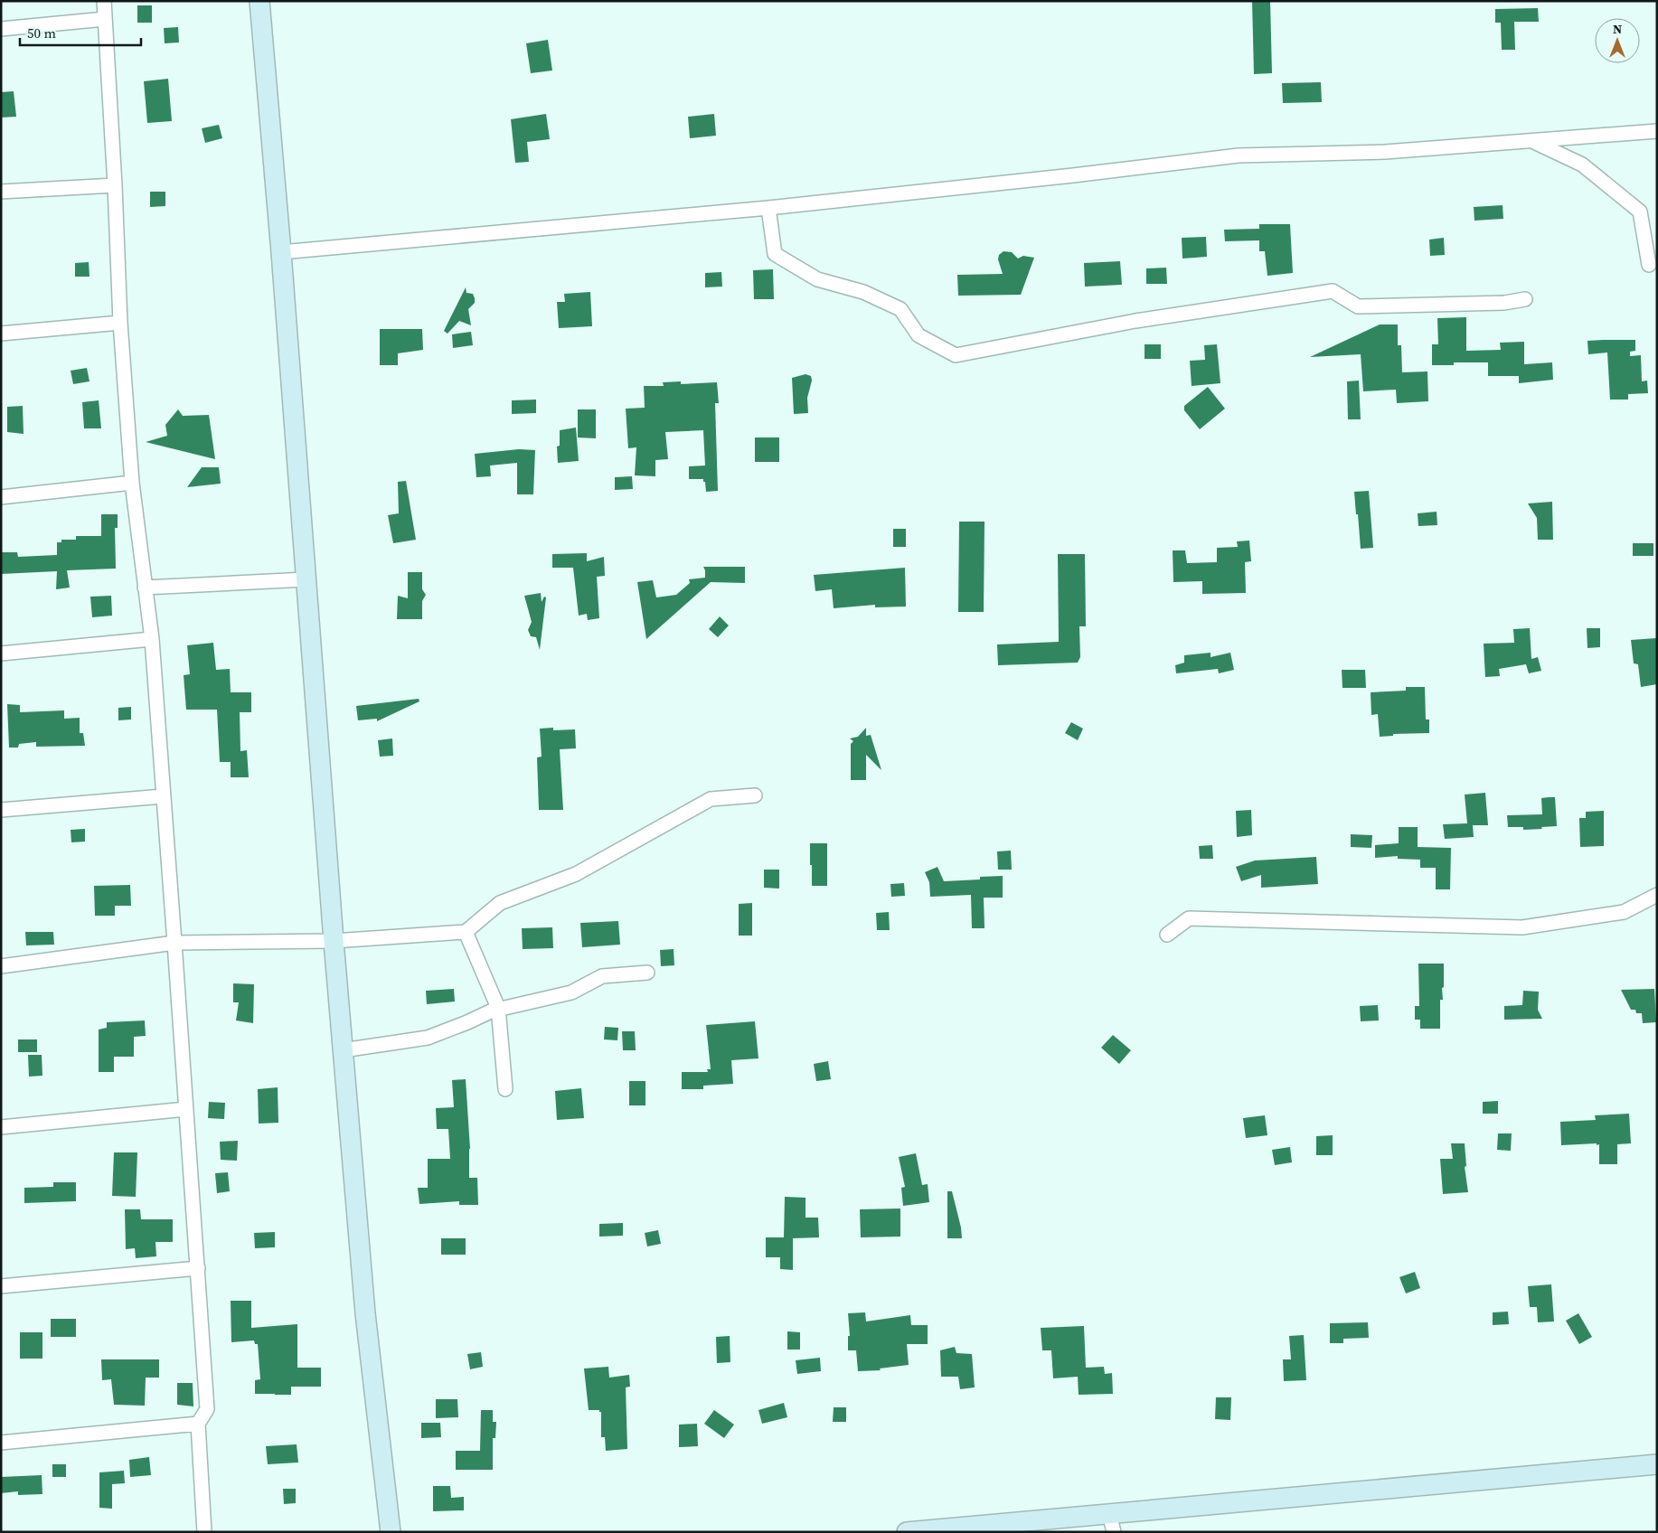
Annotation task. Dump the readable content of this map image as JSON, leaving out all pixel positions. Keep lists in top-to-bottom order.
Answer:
{
  "scale_bar": "50 m",
  "north": "top"
}
